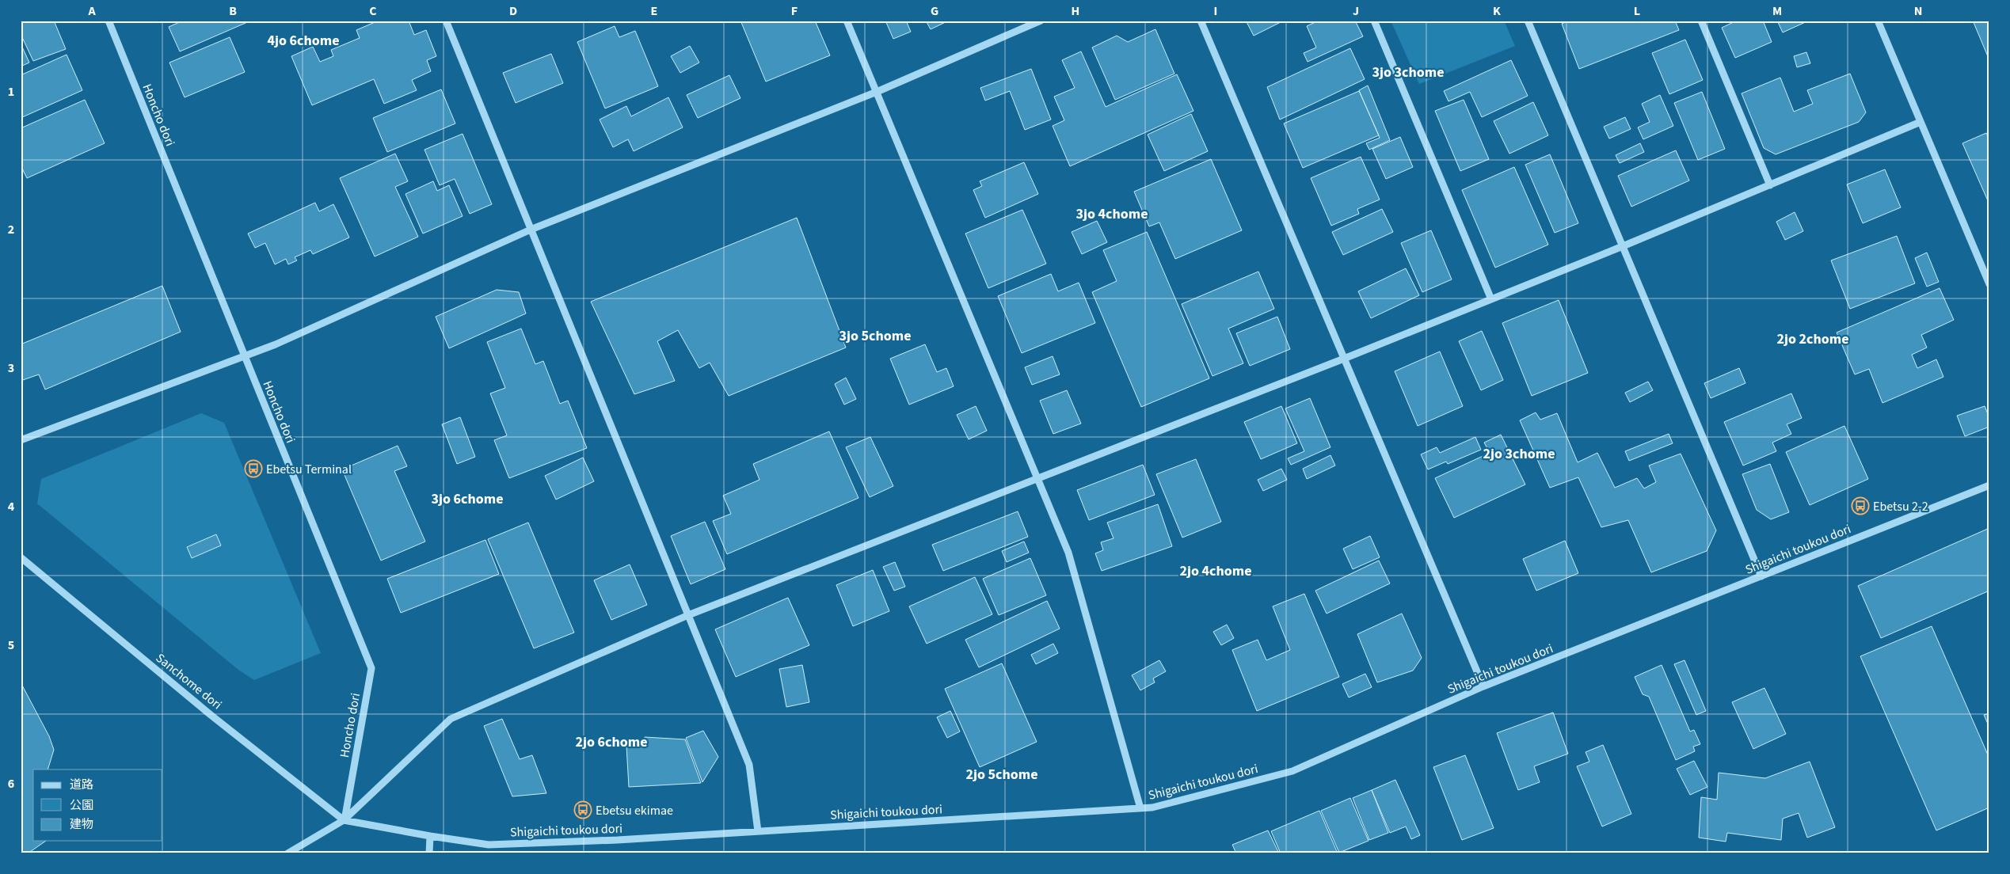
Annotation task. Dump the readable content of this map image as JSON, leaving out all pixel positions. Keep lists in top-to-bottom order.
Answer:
{
  "streets": {
    "street": ["Honcho dori", "Shigaichi toukou dori", "Sanchome dori"]
  },
  "crossings": [
    ["Honcho dori", "Shigaichi toukou dori"],
    ["Honcho dori", "Sanchome dori"],
    ["Shigaichi toukou dori", "Sanchome dori"]
  ],
  "districts": [
    "4jo 6chome",
    "3jo 3chome",
    "3jo 4chome",
    "3jo 5chome",
    "2jo 2chome",
    "2jo 3chome",
    "3jo 6chome",
    "2jo 4chome",
    "2jo 6chome",
    "2jo 5chome"
  ],
  "places": {
    "bus stop": ["Ebetsu Terminal", "Ebetsu 2-2", "Ebetsu ekimae"]
  },
  "legend": ["道路", "公園", "建物"],
  "grid": {
    "columns": [
      "A",
      "B",
      "C",
      "D",
      "E",
      "F",
      "G",
      "H",
      "I",
      "J",
      "K",
      "L",
      "M",
      "N"
    ],
    "rows": [
      "1",
      "2",
      "3",
      "4",
      "5",
      "6"
    ]
  }
}
